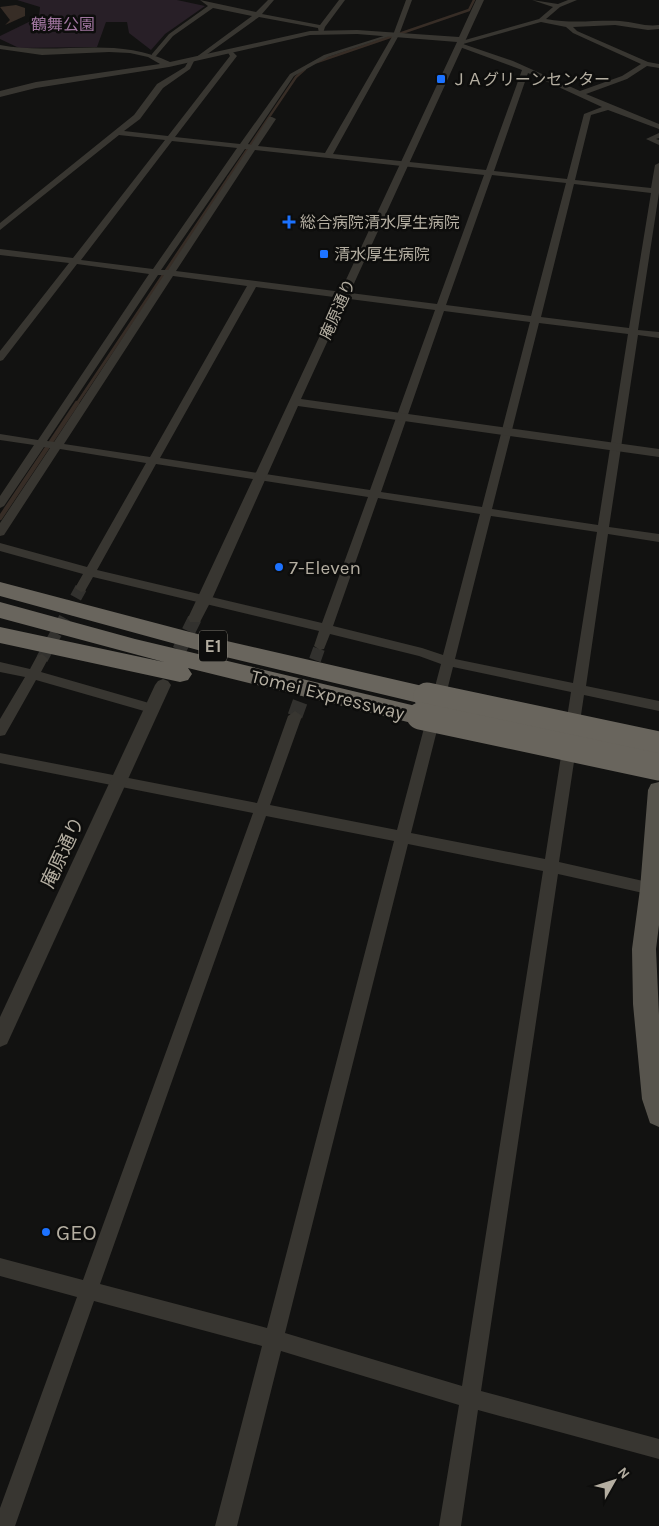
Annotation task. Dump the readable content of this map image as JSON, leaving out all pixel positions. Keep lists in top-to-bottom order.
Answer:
{
  "streets": {
    "highway": ["E1", "Tomei Expressway"],
    "street": ["庵原通り"]
  },
  "parks": ["鶴舞公園"],
  "places": {
    "transit": ["ＪＡグリーンセンター", "清水厚生病院"],
    "health": ["総合病院清水厚生病院"],
    "other": ["7-Eleven", "GEO"]
  },
  "north": "top right"
}
